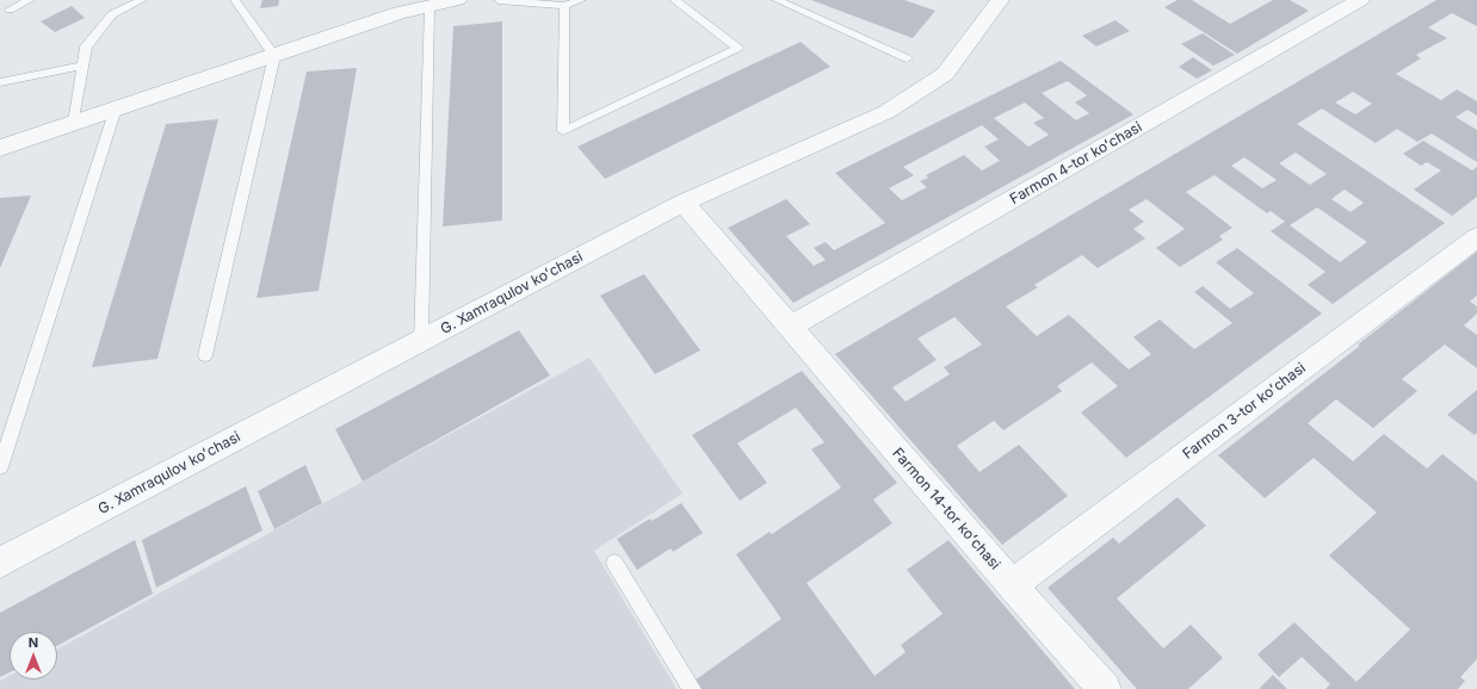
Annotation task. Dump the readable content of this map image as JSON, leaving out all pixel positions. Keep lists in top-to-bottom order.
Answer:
{
  "streets": {
    "street": [
      "Farmon 4-tor koʻchasi",
      "G. Xamraqulov koʻchasi",
      "Farmon 3-tor koʻchasi",
      "Farmon 14-tor koʻchasi"
    ]
  },
  "crossings": [
    ["Farmon 4-tor koʻchasi", "Farmon 14-tor koʻchasi"],
    ["G. Xamraqulov koʻchasi", "Farmon 14-tor koʻchasi"],
    ["Farmon 3-tor koʻchasi", "Farmon 14-tor koʻchasi"]
  ],
  "north": "top"
}
